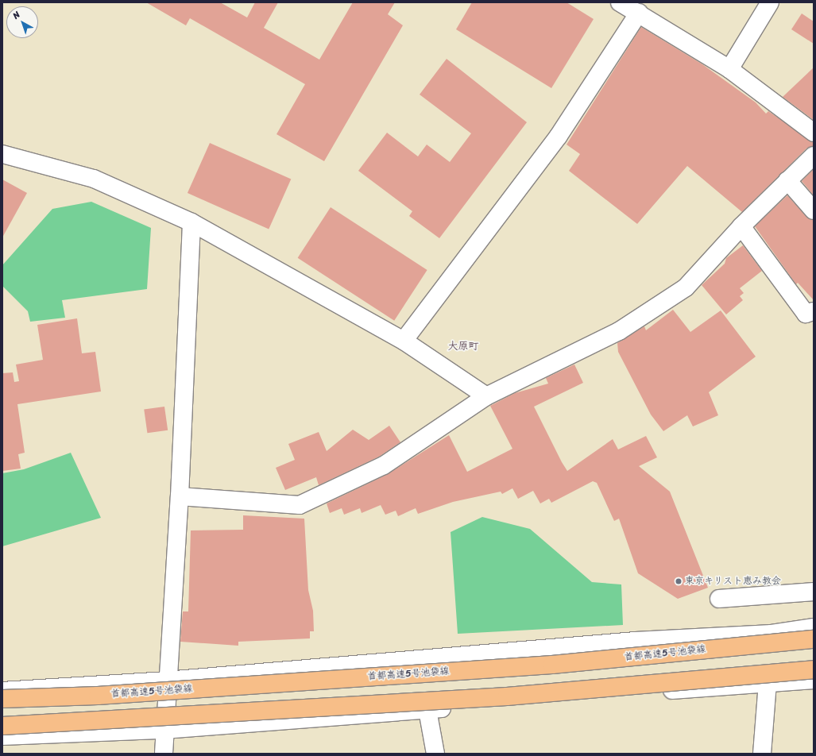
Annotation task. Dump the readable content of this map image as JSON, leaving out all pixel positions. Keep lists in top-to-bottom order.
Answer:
{
  "streets": {
    "highway": ["首都高速5号池袋線"]
  },
  "districts": ["大原町"],
  "places": ["東京キリスト恵み教会"],
  "north": "top left"
}
